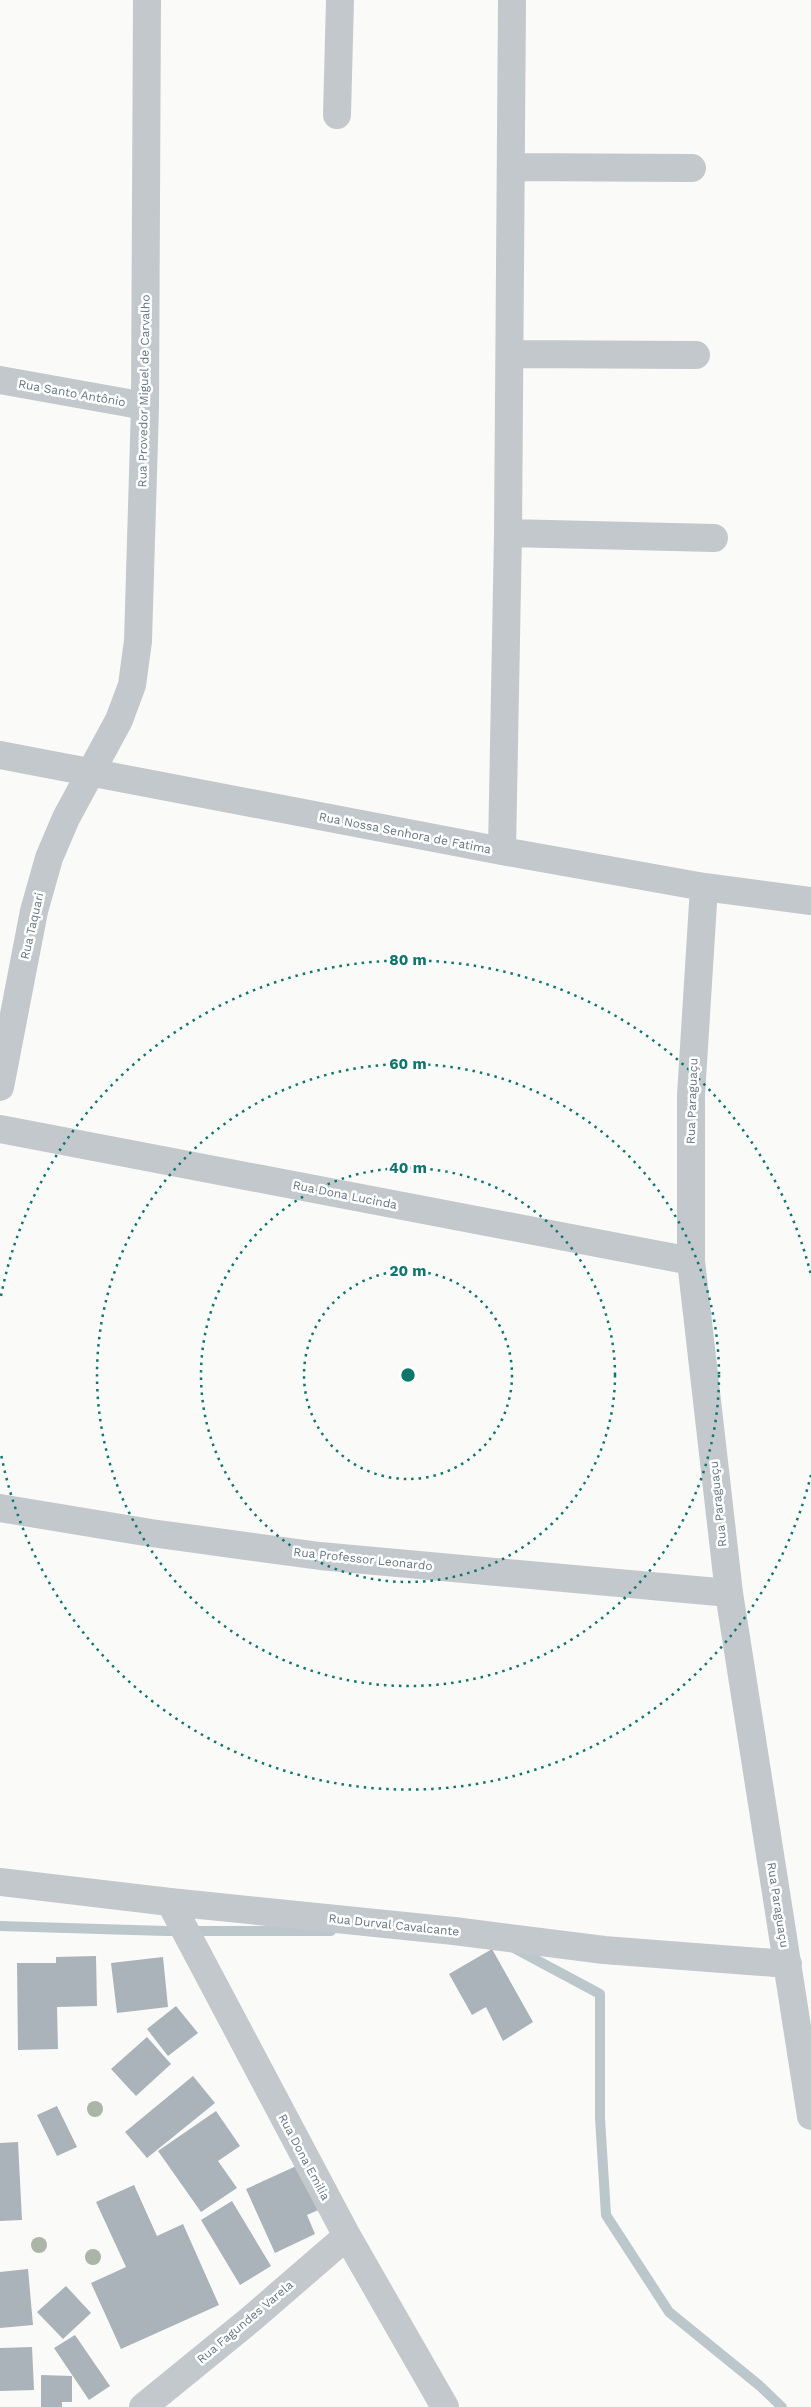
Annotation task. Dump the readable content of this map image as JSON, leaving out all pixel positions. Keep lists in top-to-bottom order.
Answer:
{
  "streets": {
    "street": [
      "Rua Provedor Miguel de Carvalho",
      "Rua Santo Antônio",
      "Rua Nossa Senhora de Fatima",
      "Rua Taquari",
      "Rua Paraguaçu",
      "Rua Dona Lucinda",
      "Rua Professor Leonardo",
      "Rua Durval Cavalcante",
      "Rua Dona Emilia",
      "Rua Fagundes Varela"
    ]
  },
  "crossings": [
    ["Rua Provedor Miguel de Carvalho", "Rua Santo Antônio"],
    ["Rua Provedor Miguel de Carvalho", "Rua Nossa Senhora de Fatima"],
    ["Rua Provedor Miguel de Carvalho", "Rua Taquari"],
    ["Rua Nossa Senhora de Fatima", "Rua Taquari"],
    ["Rua Nossa Senhora de Fatima", "Rua Paraguaçu"],
    ["Rua Paraguaçu", "Rua Dona Lucinda"],
    ["Rua Paraguaçu", "Rua Professor Leonardo"],
    ["Rua Paraguaçu", "Rua Durval Cavalcante"],
    ["Rua Durval Cavalcante", "Rua Dona Emilia"],
    ["Rua Dona Emilia", "Rua Fagundes Varela"]
  ],
  "rings": [
    "80 m",
    "60 m",
    "40 m",
    "20 m"
  ]
}
